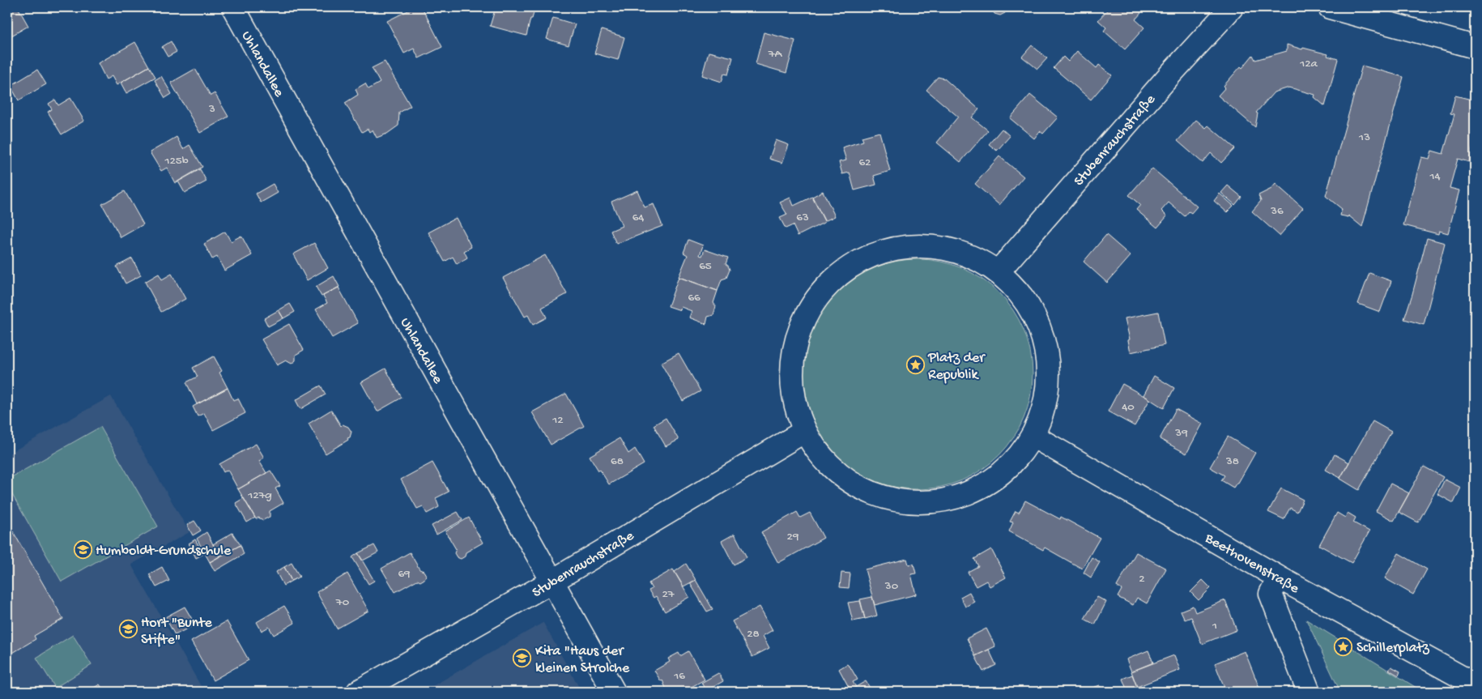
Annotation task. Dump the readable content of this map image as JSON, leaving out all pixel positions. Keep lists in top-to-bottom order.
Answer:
{
  "streets": {
    "street": ["Uhlandallee", "Stubenrauchstraße", "Beethovenstraße"]
  },
  "crossings": [
    ["Uhlandallee", "Stubenrauchstraße"]
  ],
  "places": {
    "place": ["Platz der Republik", "Schillerplatz"],
    "school or university": ["Humboldt-Grundschule", "Hort \"Bunte Stifte\"", "Kita \"Haus der kleinen Strolche"]
  },
  "house_numbers": [
    "7A",
    "12a",
    "3",
    "13",
    "125b",
    "62",
    "14",
    "36",
    "64",
    "63",
    "65",
    "66",
    "40",
    "12",
    "39",
    "68",
    "38",
    "127g",
    "29",
    "69",
    "2",
    "30",
    "27",
    "70",
    "1",
    "28",
    "16"
  ]
}
